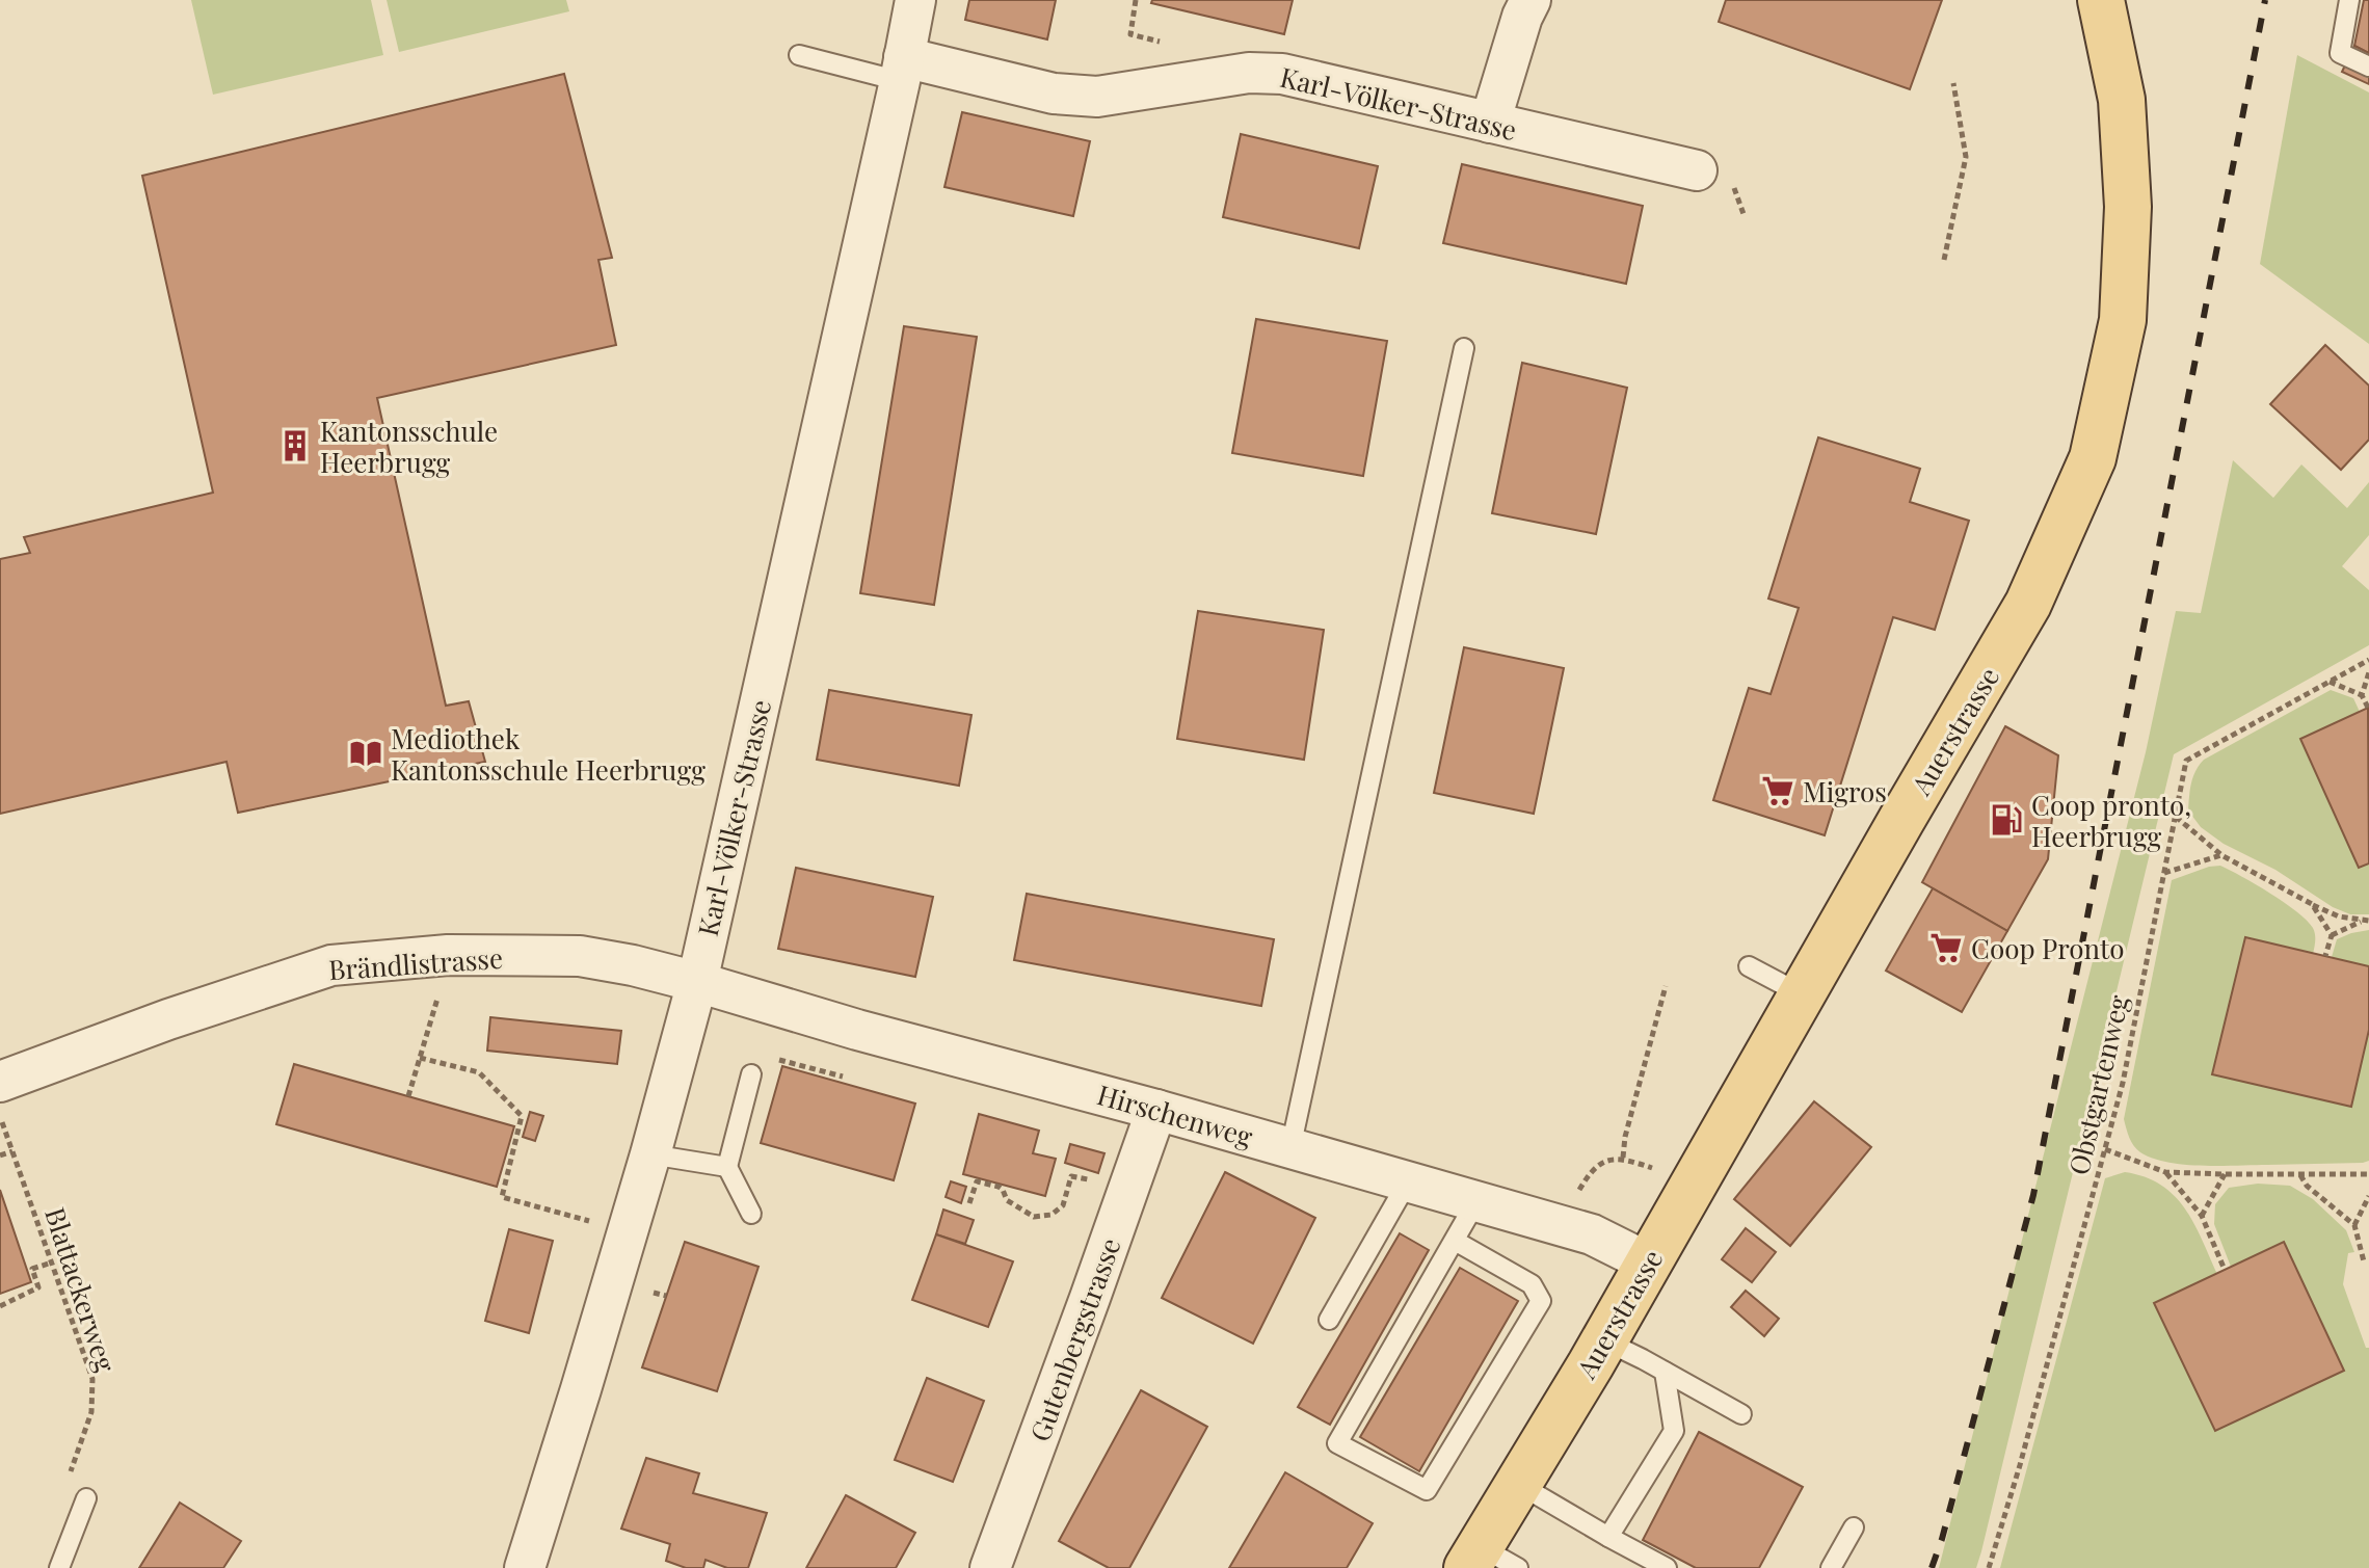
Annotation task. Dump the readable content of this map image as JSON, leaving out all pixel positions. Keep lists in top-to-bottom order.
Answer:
{
  "streets": {
    "main road": ["Auerstrasse"],
    "street": [
      "Karl-Völker-Strasse",
      "Brändlistrasse",
      "Hirschenweg",
      "Gutenbergstrasse"
    ],
    "path": ["Obstgartenweg", "Blattackerweg"]
  },
  "crossings": [
    ["Karl-Völker-Strasse", "Brändlistrasse"],
    ["Karl-Völker-Strasse", "Hirschenweg"],
    ["Auerstrasse", "Hirschenweg"],
    ["Brändlistrasse", "Hirschenweg"],
    ["Hirschenweg", "Gutenbergstrasse"]
  ],
  "places": {
    "building": ["Kantonsschule Heerbrugg"],
    "library": ["Mediothek Kantonsschule Heerbrugg"],
    "supermarket": ["Migros", "Coop Pronto"],
    "fuel station": ["Coop pronto, Heerbrugg"]
  }
}
